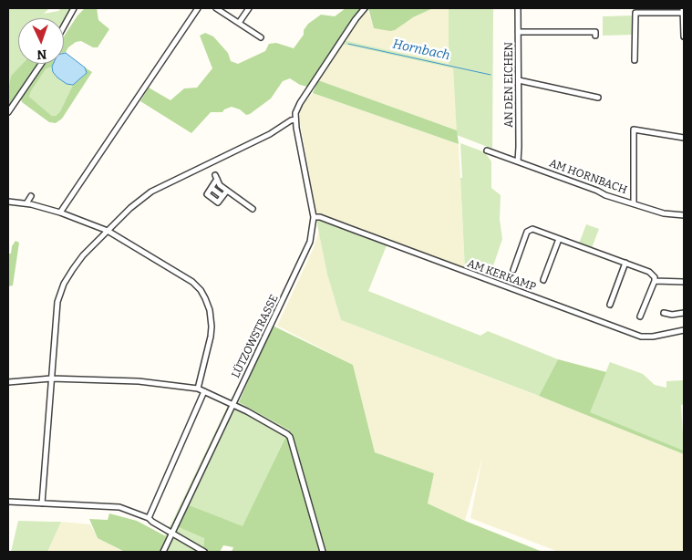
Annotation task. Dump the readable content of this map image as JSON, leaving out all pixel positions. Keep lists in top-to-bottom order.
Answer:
{
  "streets": {
    "street": [
      "AN DEN EICHEN",
      "AM HORNBACH",
      "AM KERKAMP",
      "LÜTZOWSTRASSE"
    ]
  },
  "crossings": [
    ["AN DEN EICHEN", "AM HORNBACH"],
    ["AM KERKAMP", "LÜTZOWSTRASSE"]
  ],
  "water": ["Hornbach"],
  "north": "bottom"
}
